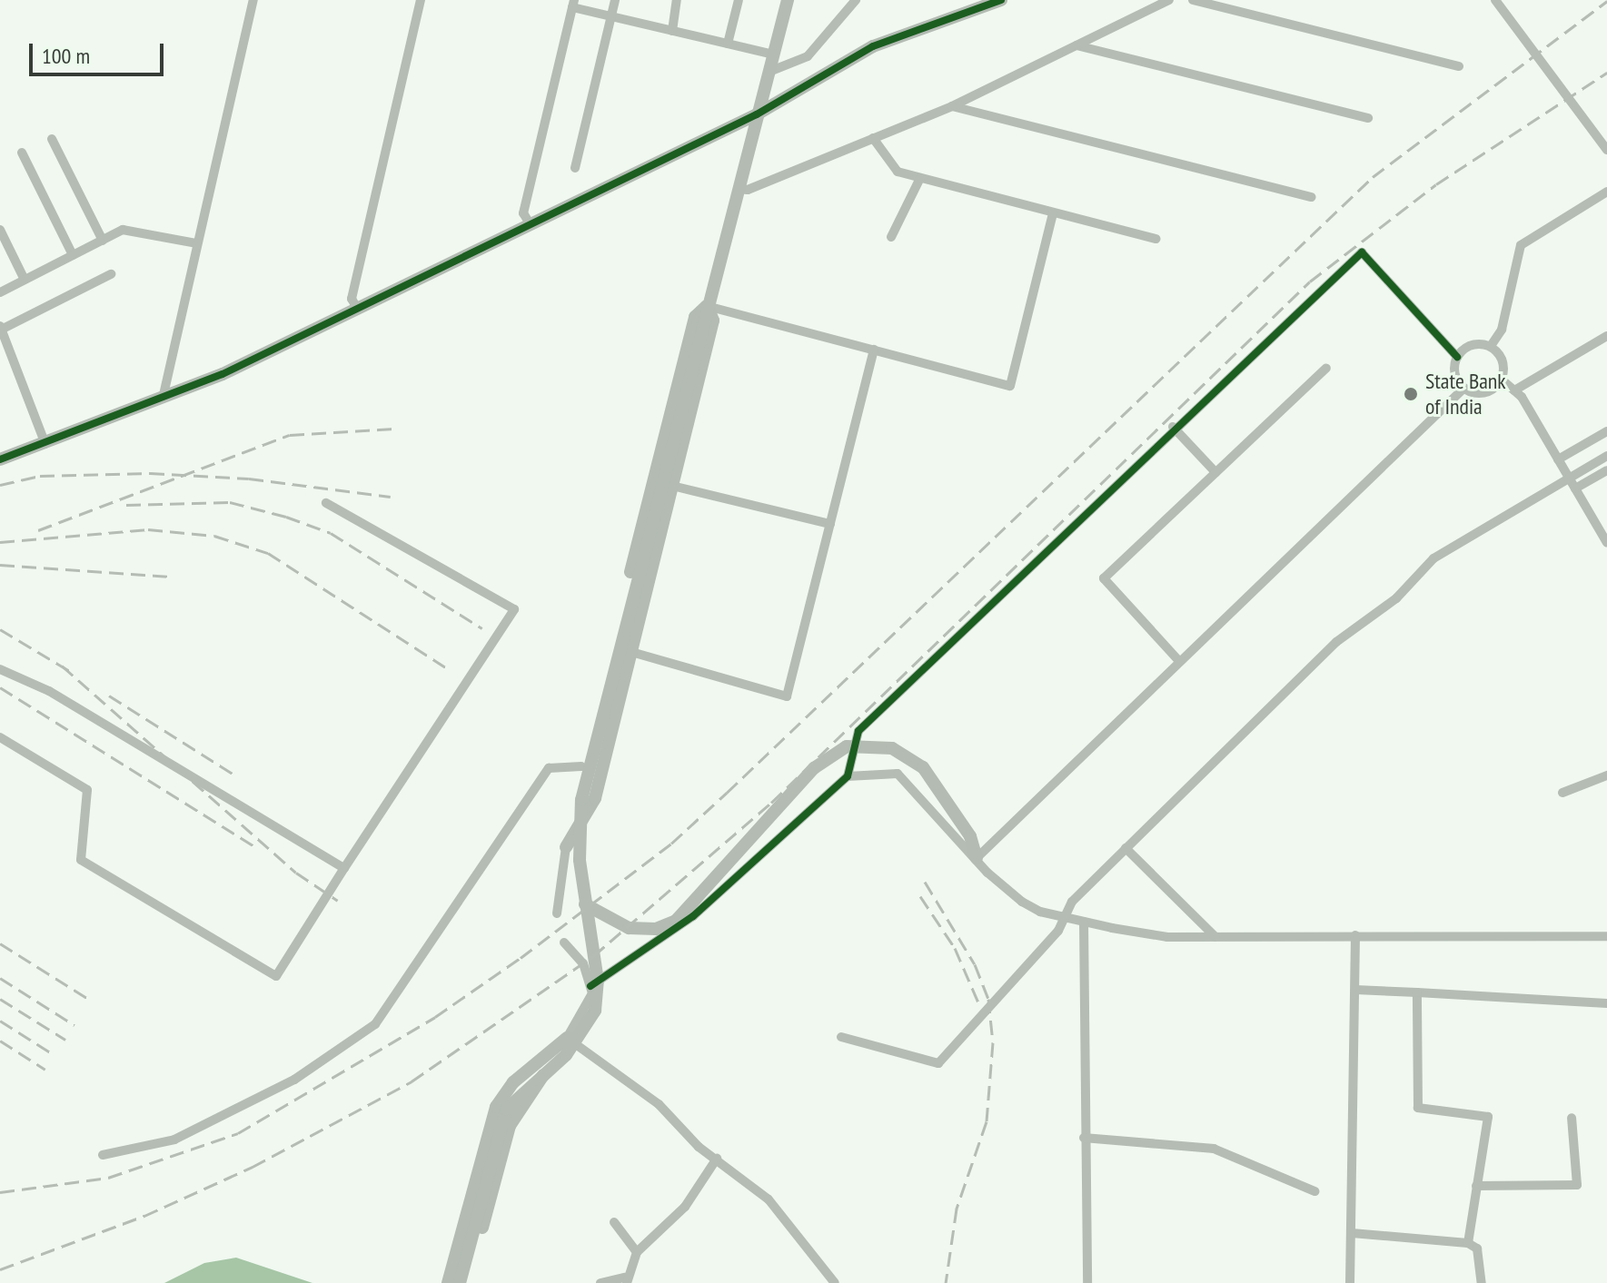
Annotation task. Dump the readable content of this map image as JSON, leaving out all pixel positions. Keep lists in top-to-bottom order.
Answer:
{
  "places": ["State Bank of India"],
  "scale_bar": "100 m"
}
